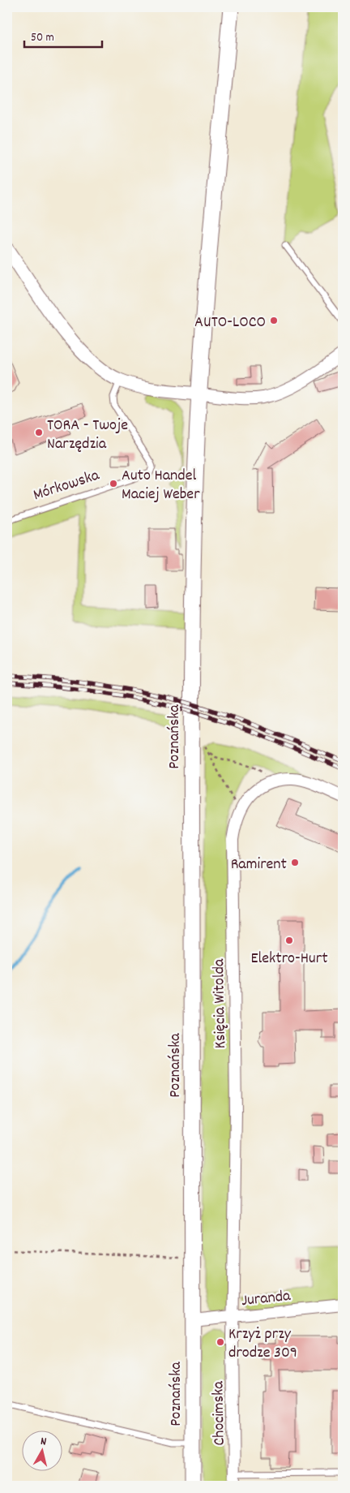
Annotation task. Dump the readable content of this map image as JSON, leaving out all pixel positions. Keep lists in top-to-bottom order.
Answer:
{
  "streets": {
    "main road": ["Poznańska"],
    "street": ["Księcia Witolda", "Juranda", "Chocimska"],
    "lane": ["Mórkowska"]
  },
  "crossings": [
    ["Poznańska", "Juranda"],
    ["Księcia Witolda", "Juranda"],
    ["Księcia Witolda", "Chocimska"],
    ["Juranda", "Chocimska"]
  ],
  "places": [
    "AUTO-LOCO",
    "TORA - Twoje Narzędzia",
    "Auto Handel Maciej Weber",
    "Ramirent",
    "Elektro-Hurt",
    "Krzyż przy drodze 309"
  ],
  "scale_bar": "50 m",
  "north": "top"
}
